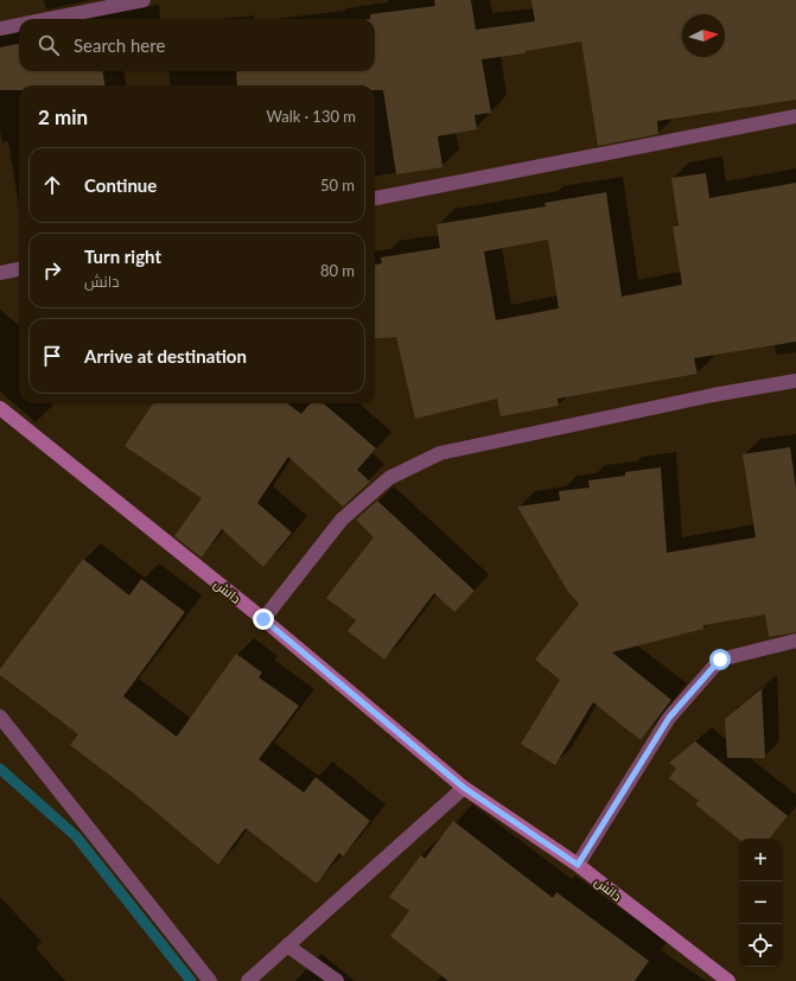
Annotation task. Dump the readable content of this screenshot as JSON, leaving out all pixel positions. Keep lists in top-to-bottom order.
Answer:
{
  "streets": {
    "main road": ["دانش"]
  },
  "north": "right",
  "page": {
    "search": "Search here",
    "heading": ["2 min", "Walk · 130 m"],
    "list": [
      ["Continue", "50 m"],
      ["Turn right", "دانش", "80 m"],
      "Arrive at destination"
    ],
    "map_buttons": ["+", "−"]
  }
}
